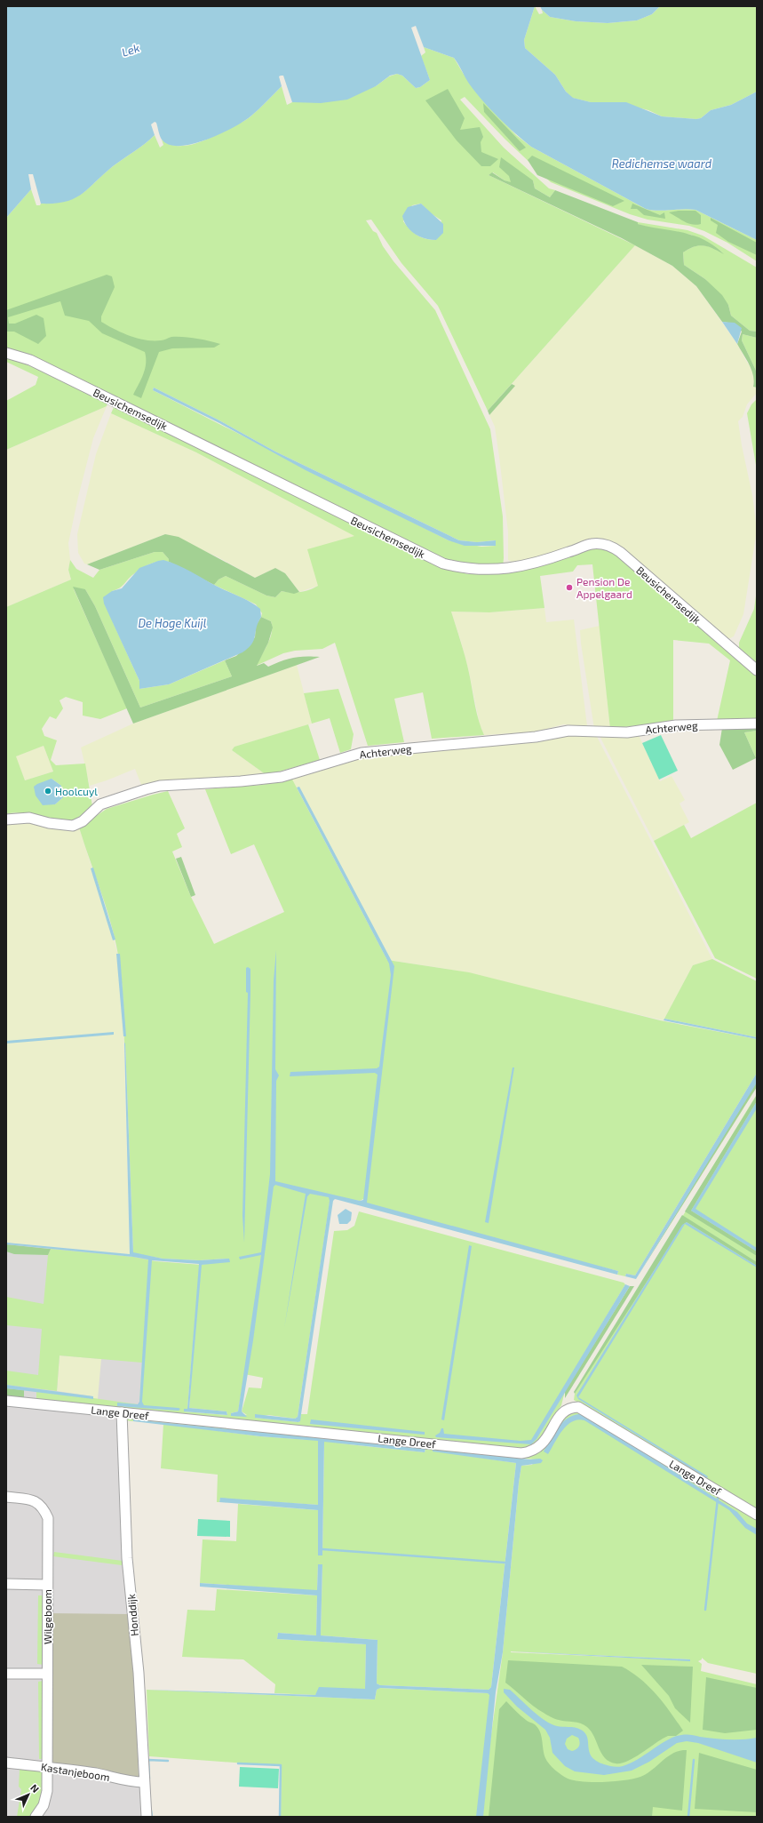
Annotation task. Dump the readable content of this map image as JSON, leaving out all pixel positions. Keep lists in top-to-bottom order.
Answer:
{
  "streets": {
    "street": [
      "Beusichemsedijk",
      "Achterweg",
      "Lange Dreef",
      "Honddijk",
      "Wilgeboom",
      "Kastanjeboom"
    ]
  },
  "crossings": [
    ["Lange Dreef", "Honddijk"],
    ["Honddijk", "Kastanjeboom"],
    ["Wilgeboom", "Kastanjeboom"]
  ],
  "water": ["Lek", "Redichemse waard", "De Hoge Kuijl"],
  "places": ["Pension De Appelgaard", "Hoolcuyl"],
  "north": "top right"
}
